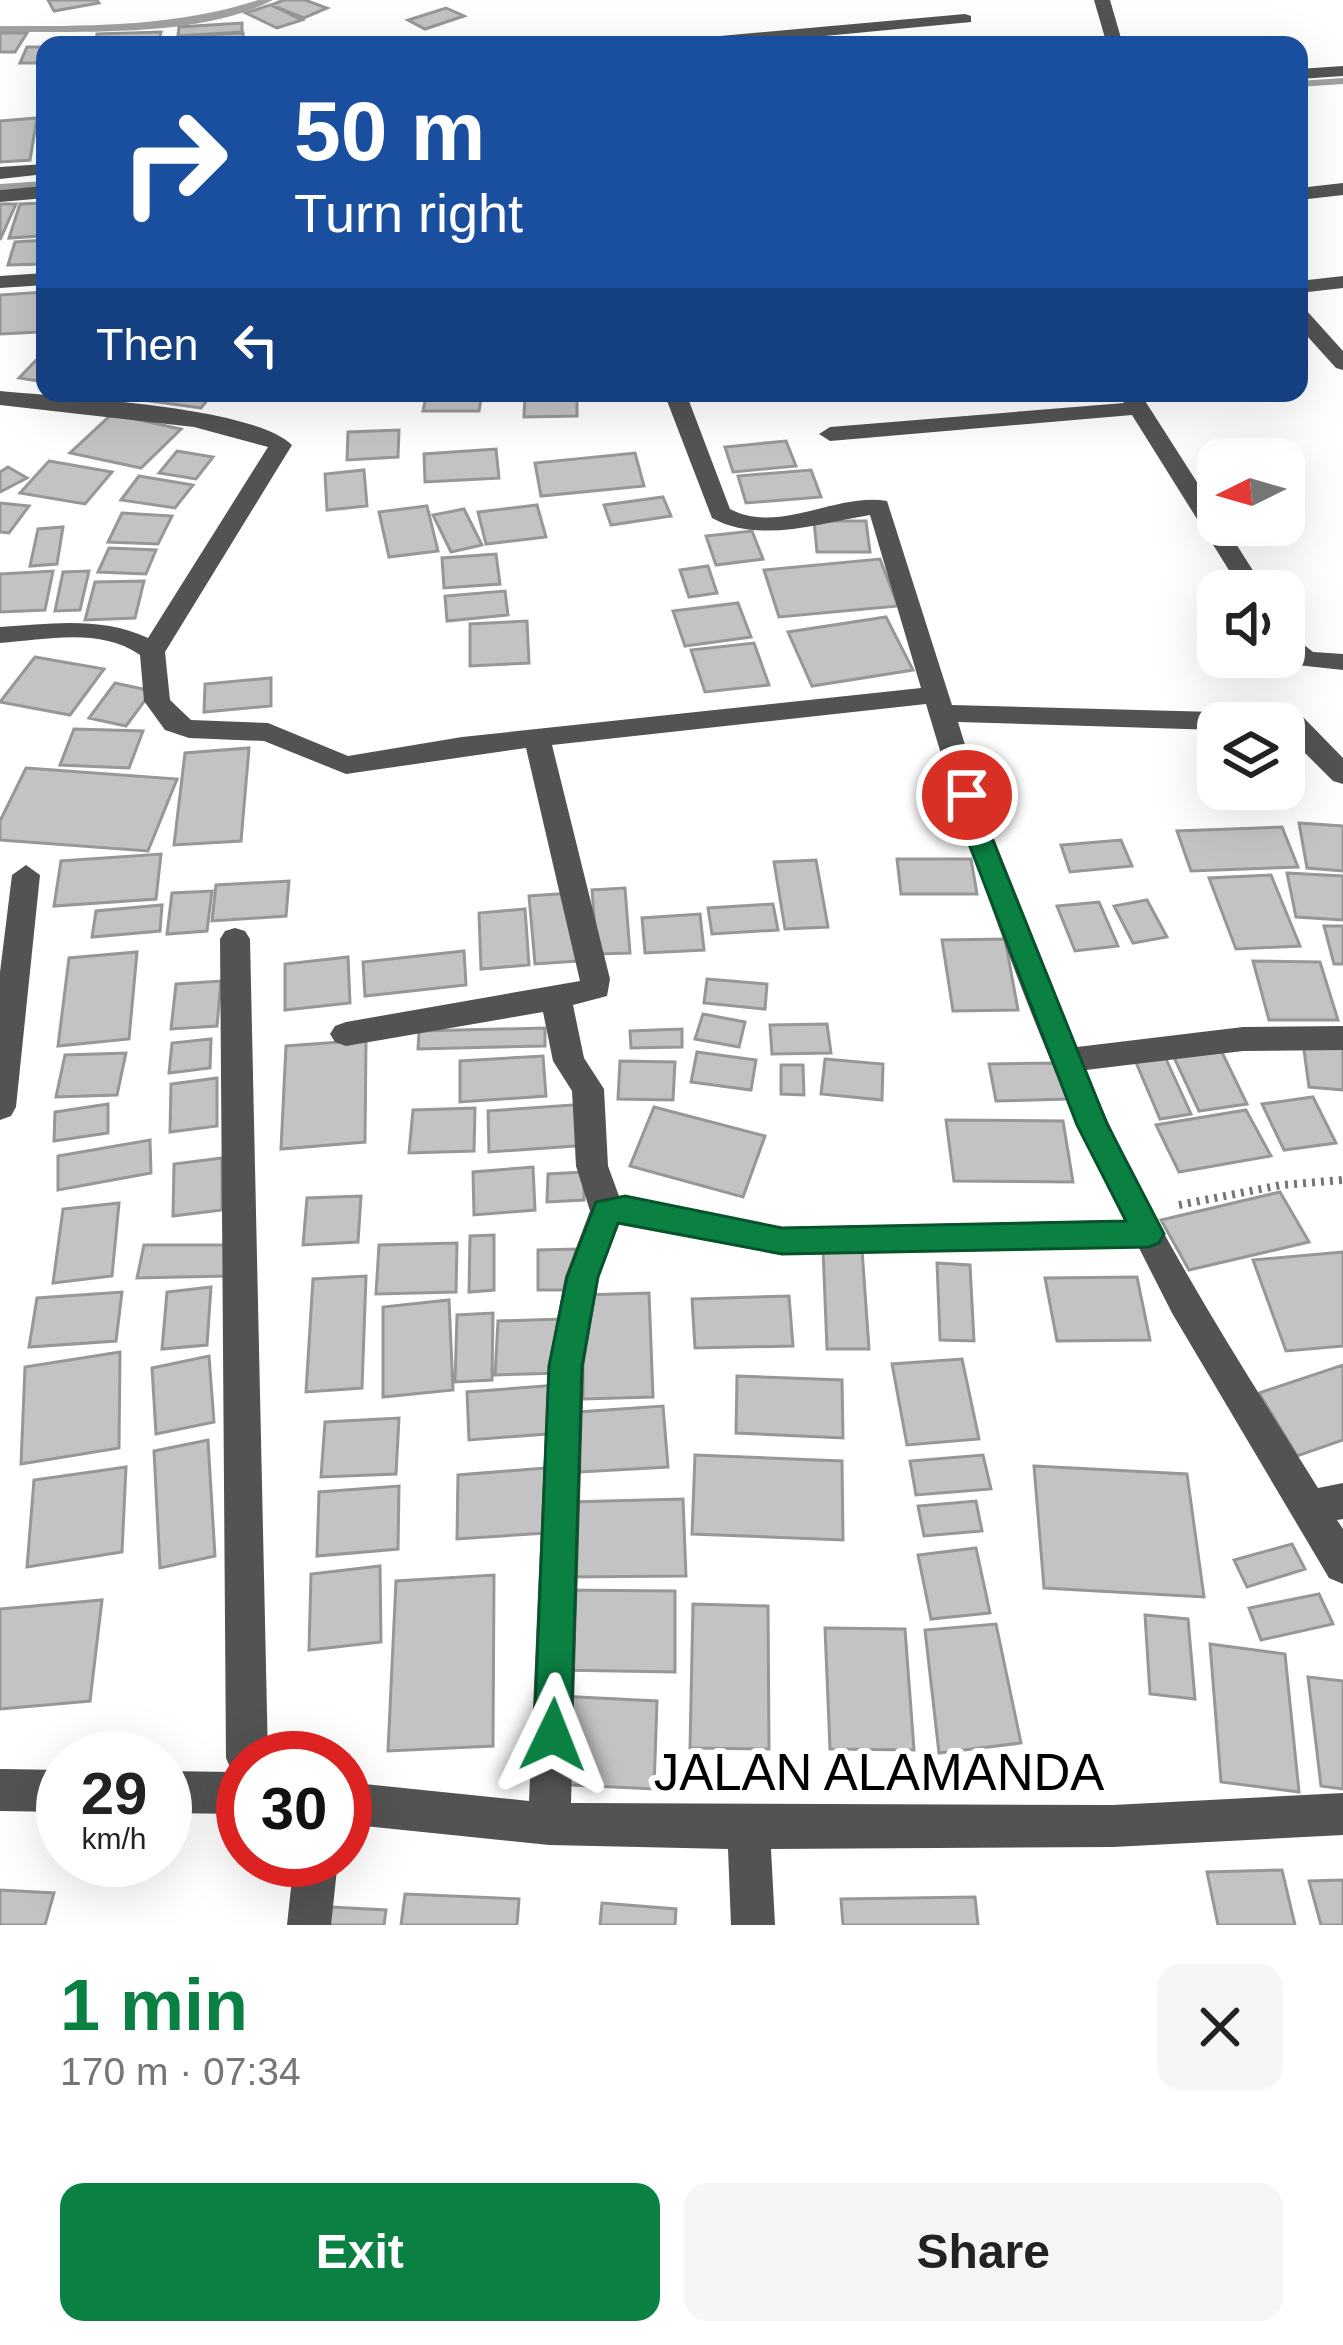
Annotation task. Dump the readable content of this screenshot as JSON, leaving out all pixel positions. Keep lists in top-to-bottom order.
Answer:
{
  "streets": {
    "street": ["JALAN ALAMANDA"]
  },
  "north": "left",
  "page": {
    "turn": ["50 m", "Turn right"],
    "then": "Then",
    "speed": "29 km/h",
    "limit": "30",
    "heading": ["1 min", "170 m · 07:34"],
    "buttons": ["Exit", "Share"]
  }
}
